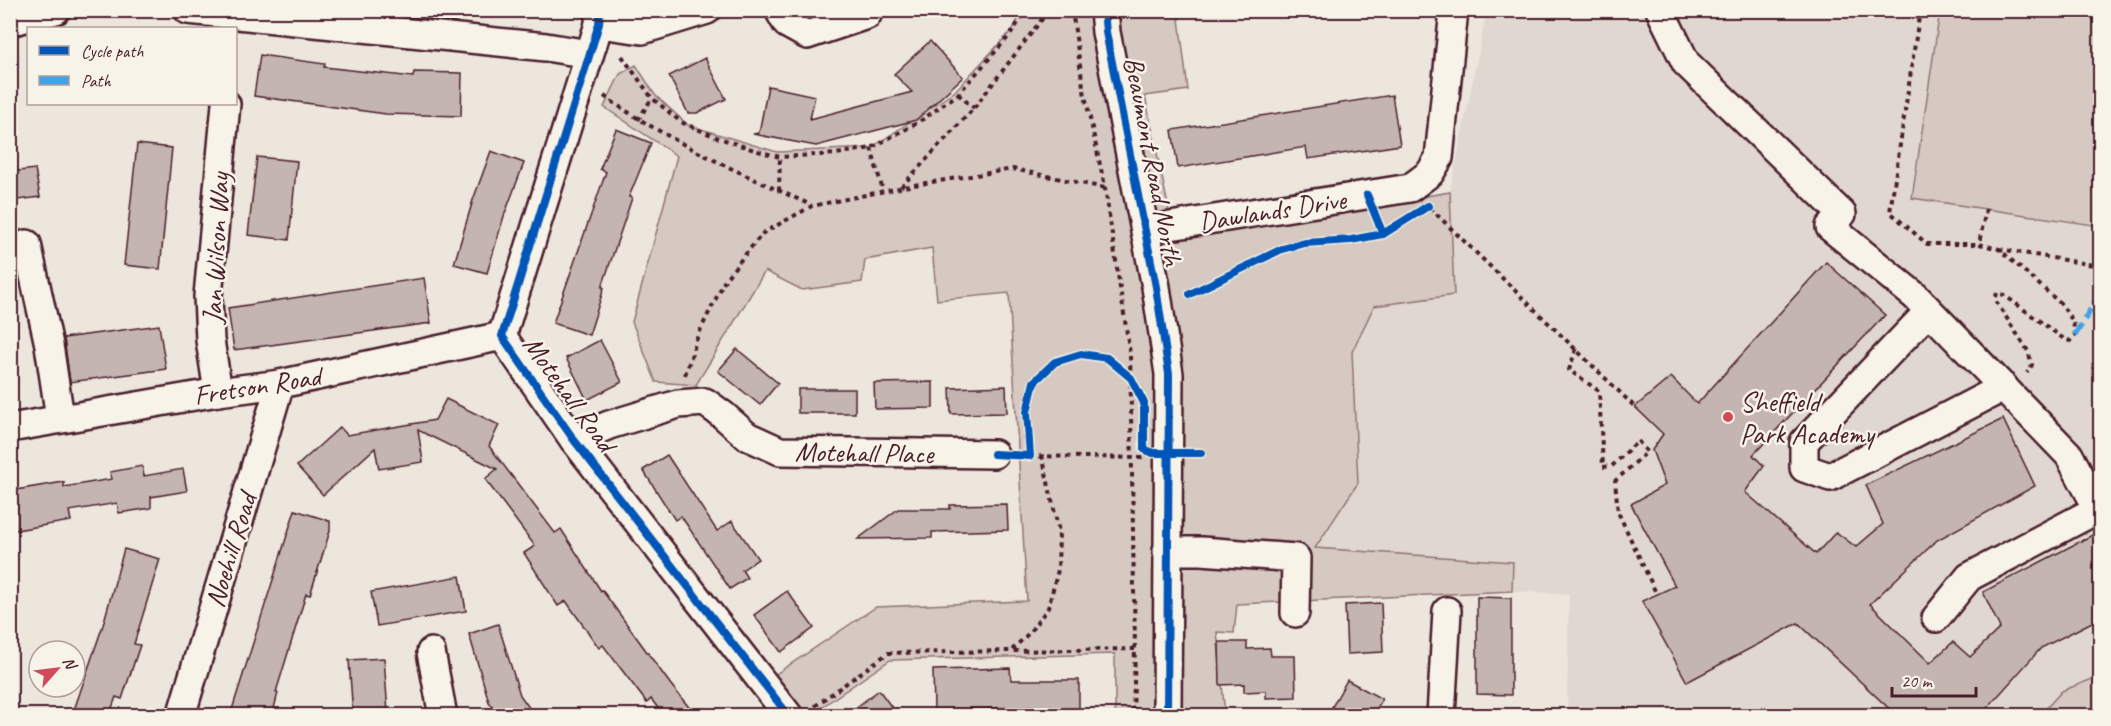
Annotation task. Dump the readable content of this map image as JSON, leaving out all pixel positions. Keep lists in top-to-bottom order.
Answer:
{
  "streets": {
    "street": [
      "Beaumont Road North",
      "Dawlands Drive",
      "Jan Wilson Way",
      "Fretson Road",
      "Motehall Road",
      "Motehall Place",
      "Noehill Road"
    ]
  },
  "crossings": [
    ["Beaumont Road North", "Dawlands Drive"],
    ["Jan Wilson Way", "Fretson Road"],
    ["Fretson Road", "Motehall Road"],
    ["Fretson Road", "Noehill Road"],
    ["Motehall Road", "Motehall Place"]
  ],
  "places": ["Sheffield Park Academy"],
  "legend": ["Cycle path", "Path"],
  "scale_bar": "20 m",
  "north": "top right"
}
